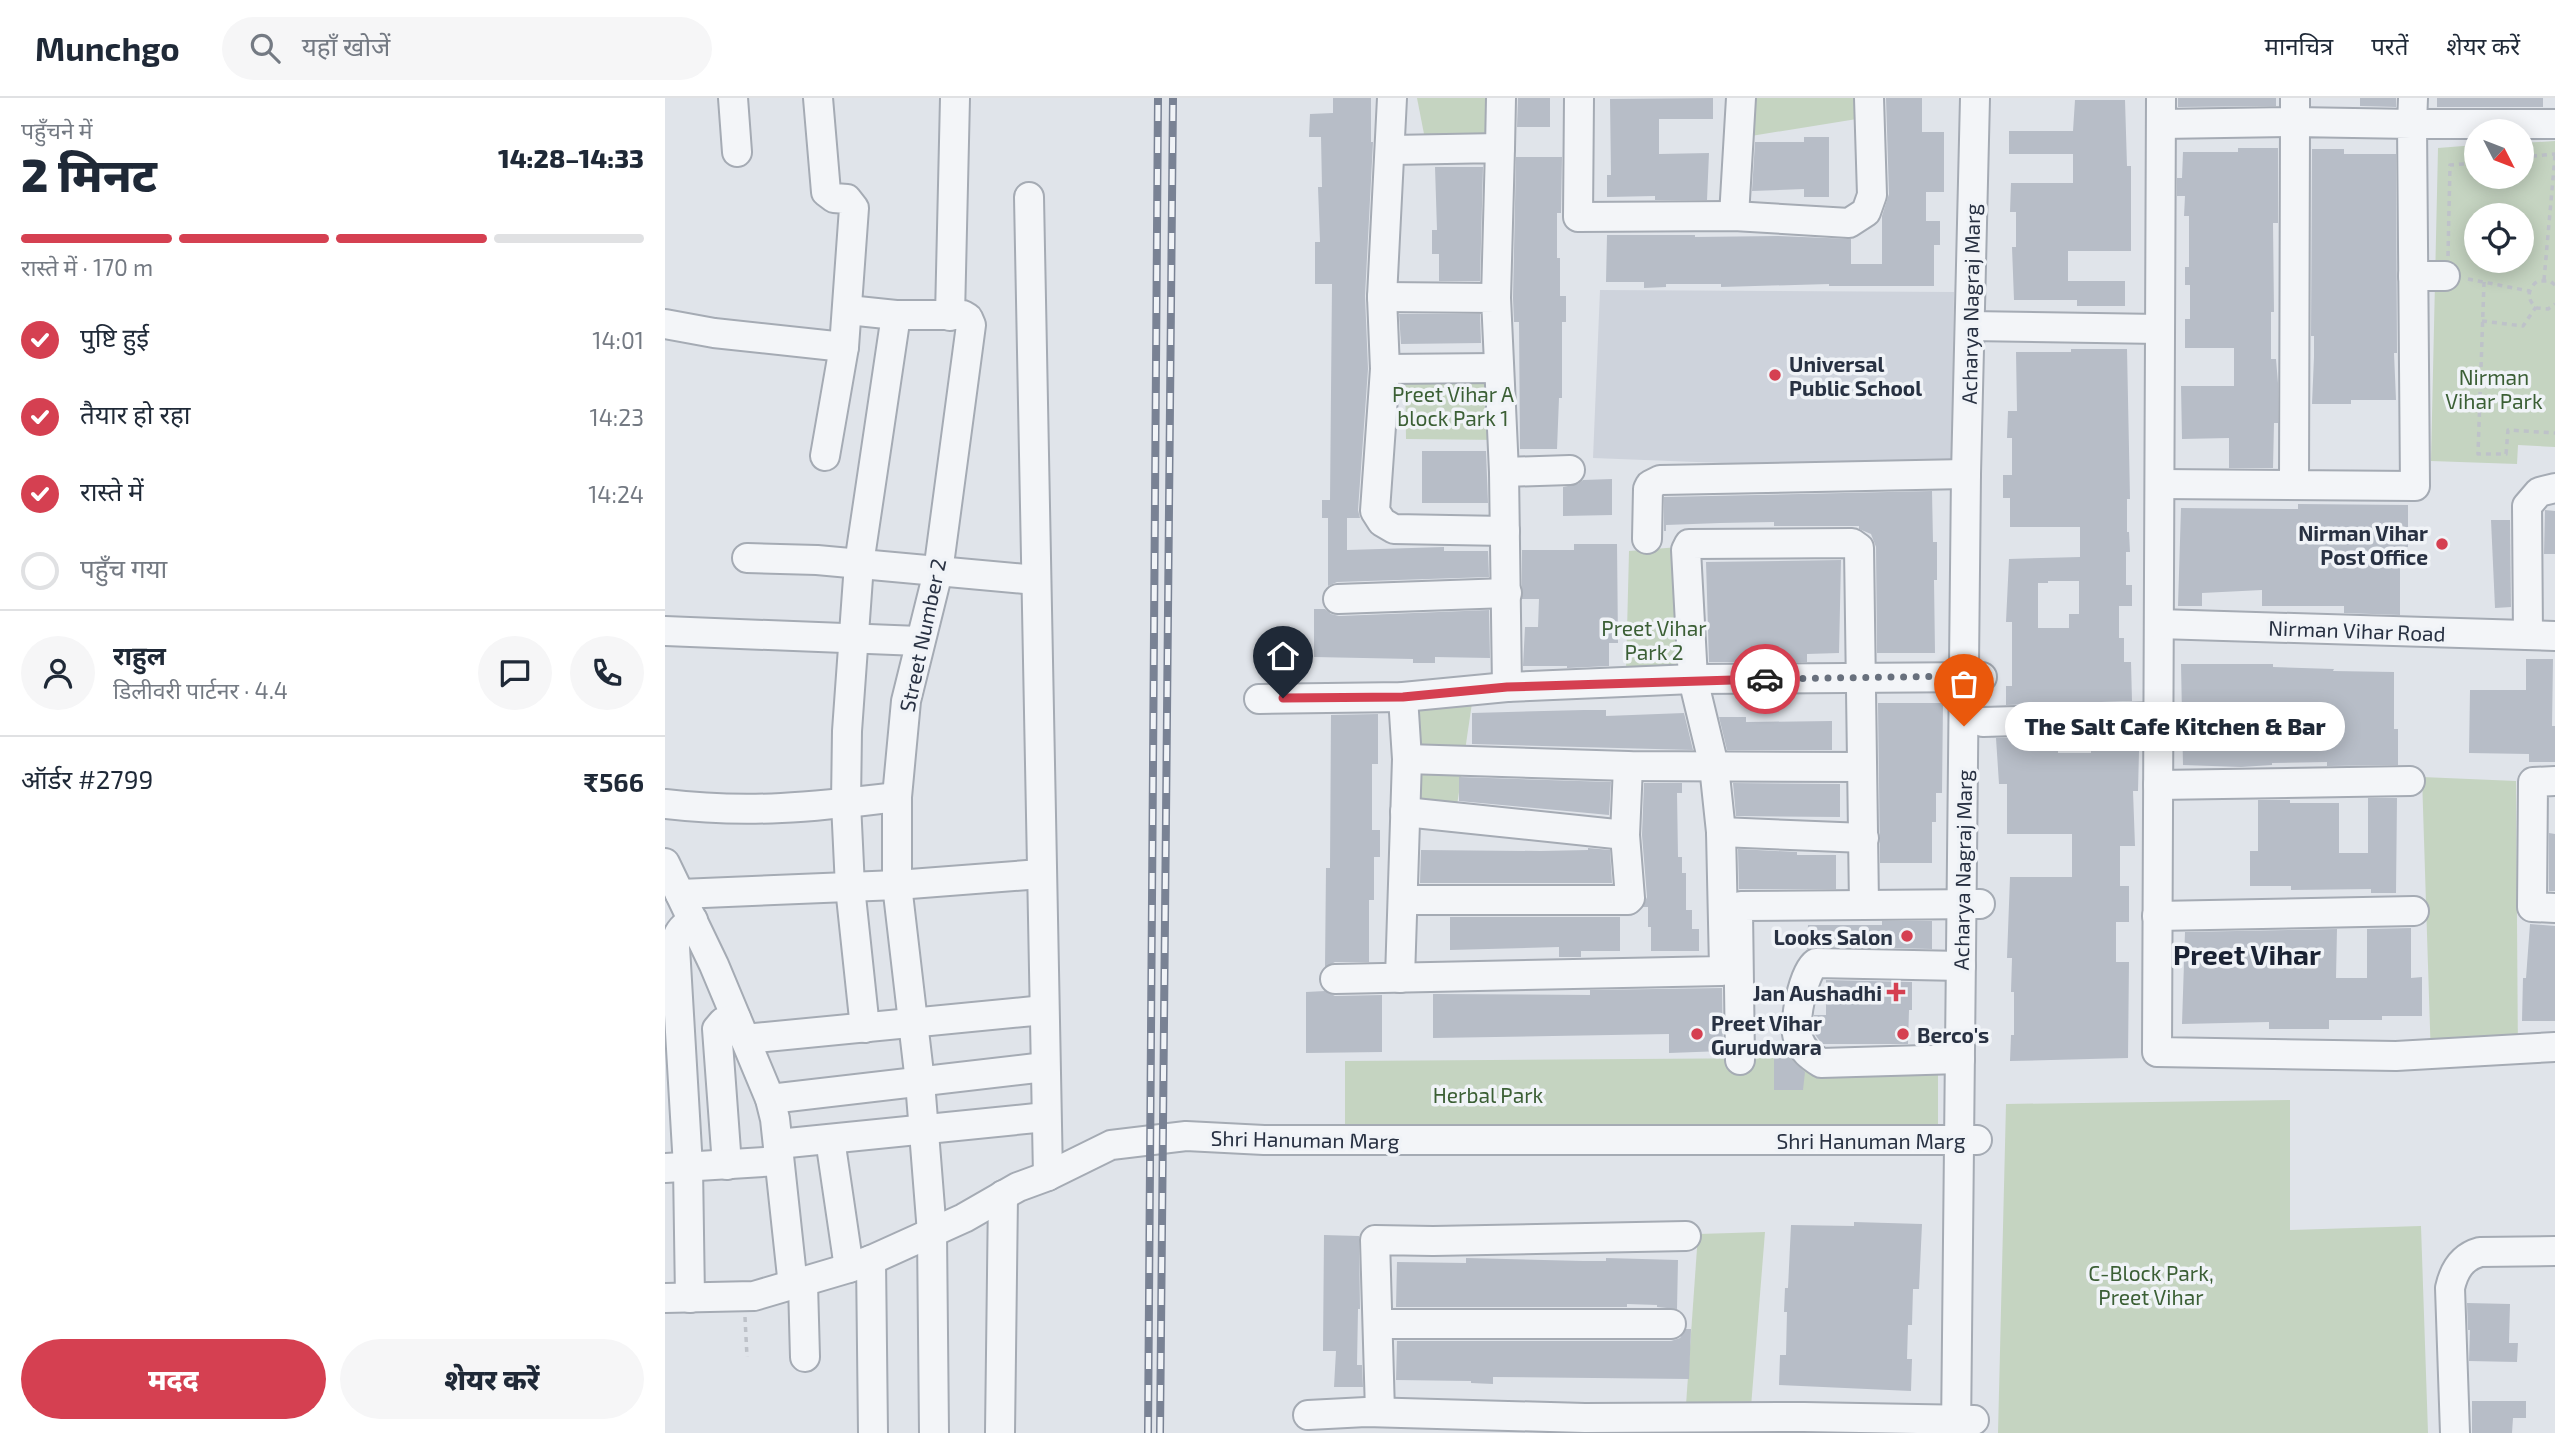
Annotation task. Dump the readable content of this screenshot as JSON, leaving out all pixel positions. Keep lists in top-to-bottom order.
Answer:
{
  "streets": {
    "street": [
      "Acharya Nagraj Marg",
      "Nirman Vihar Road",
      "Street Number 2",
      "Shri Hanuman Marg"
    ]
  },
  "crossings": [
    ["Acharya Nagraj Marg", "Shri Hanuman Marg"],
    ["Street Number 2", "Shri Hanuman Marg"]
  ],
  "districts": ["Preet Vihar"],
  "parks": [
    "Nirman Vihar Park",
    "Preet Vihar A block Park 1",
    "Preet Vihar Park 2",
    "Herbal Park",
    "C-Block Park, Preet Vihar"
  ],
  "places": {
    "other": [
      "Universal Public School",
      "Nirman Vihar Post Office",
      "The Salt Cafe Kitchen & Bar",
      "Looks Salon",
      "Preet Vihar Gurudwara",
      "Berco's"
    ],
    "health": ["Jan Aushadhi"]
  },
  "north": "bottom right",
  "page": {
    "header": "Munchgo",
    "search": "यहाँ खोजें",
    "nav": ["मानचित्र", "परतें", "शेयर करें"],
    "heading": ["2 मिनट", "पहुँचने में", "14:28–14:33"],
    "panel": [
      "राहुल",
      "डिलीवरी पार्टनर · 4.4",
      "ऑर्डर #2799",
      "₹566"
    ],
    "bar": "रास्ते में · 170 m",
    "list": [
      ["पुष्टि हुई", "14:01"],
      ["तैयार हो रहा", "14:23"],
      ["रास्ते में", "14:24"],
      "पहुँच गया"
    ],
    "bubble": "The Salt Cafe Kitchen & Bar",
    "buttons": ["मदद", "शेयर करें"]
  }
}
